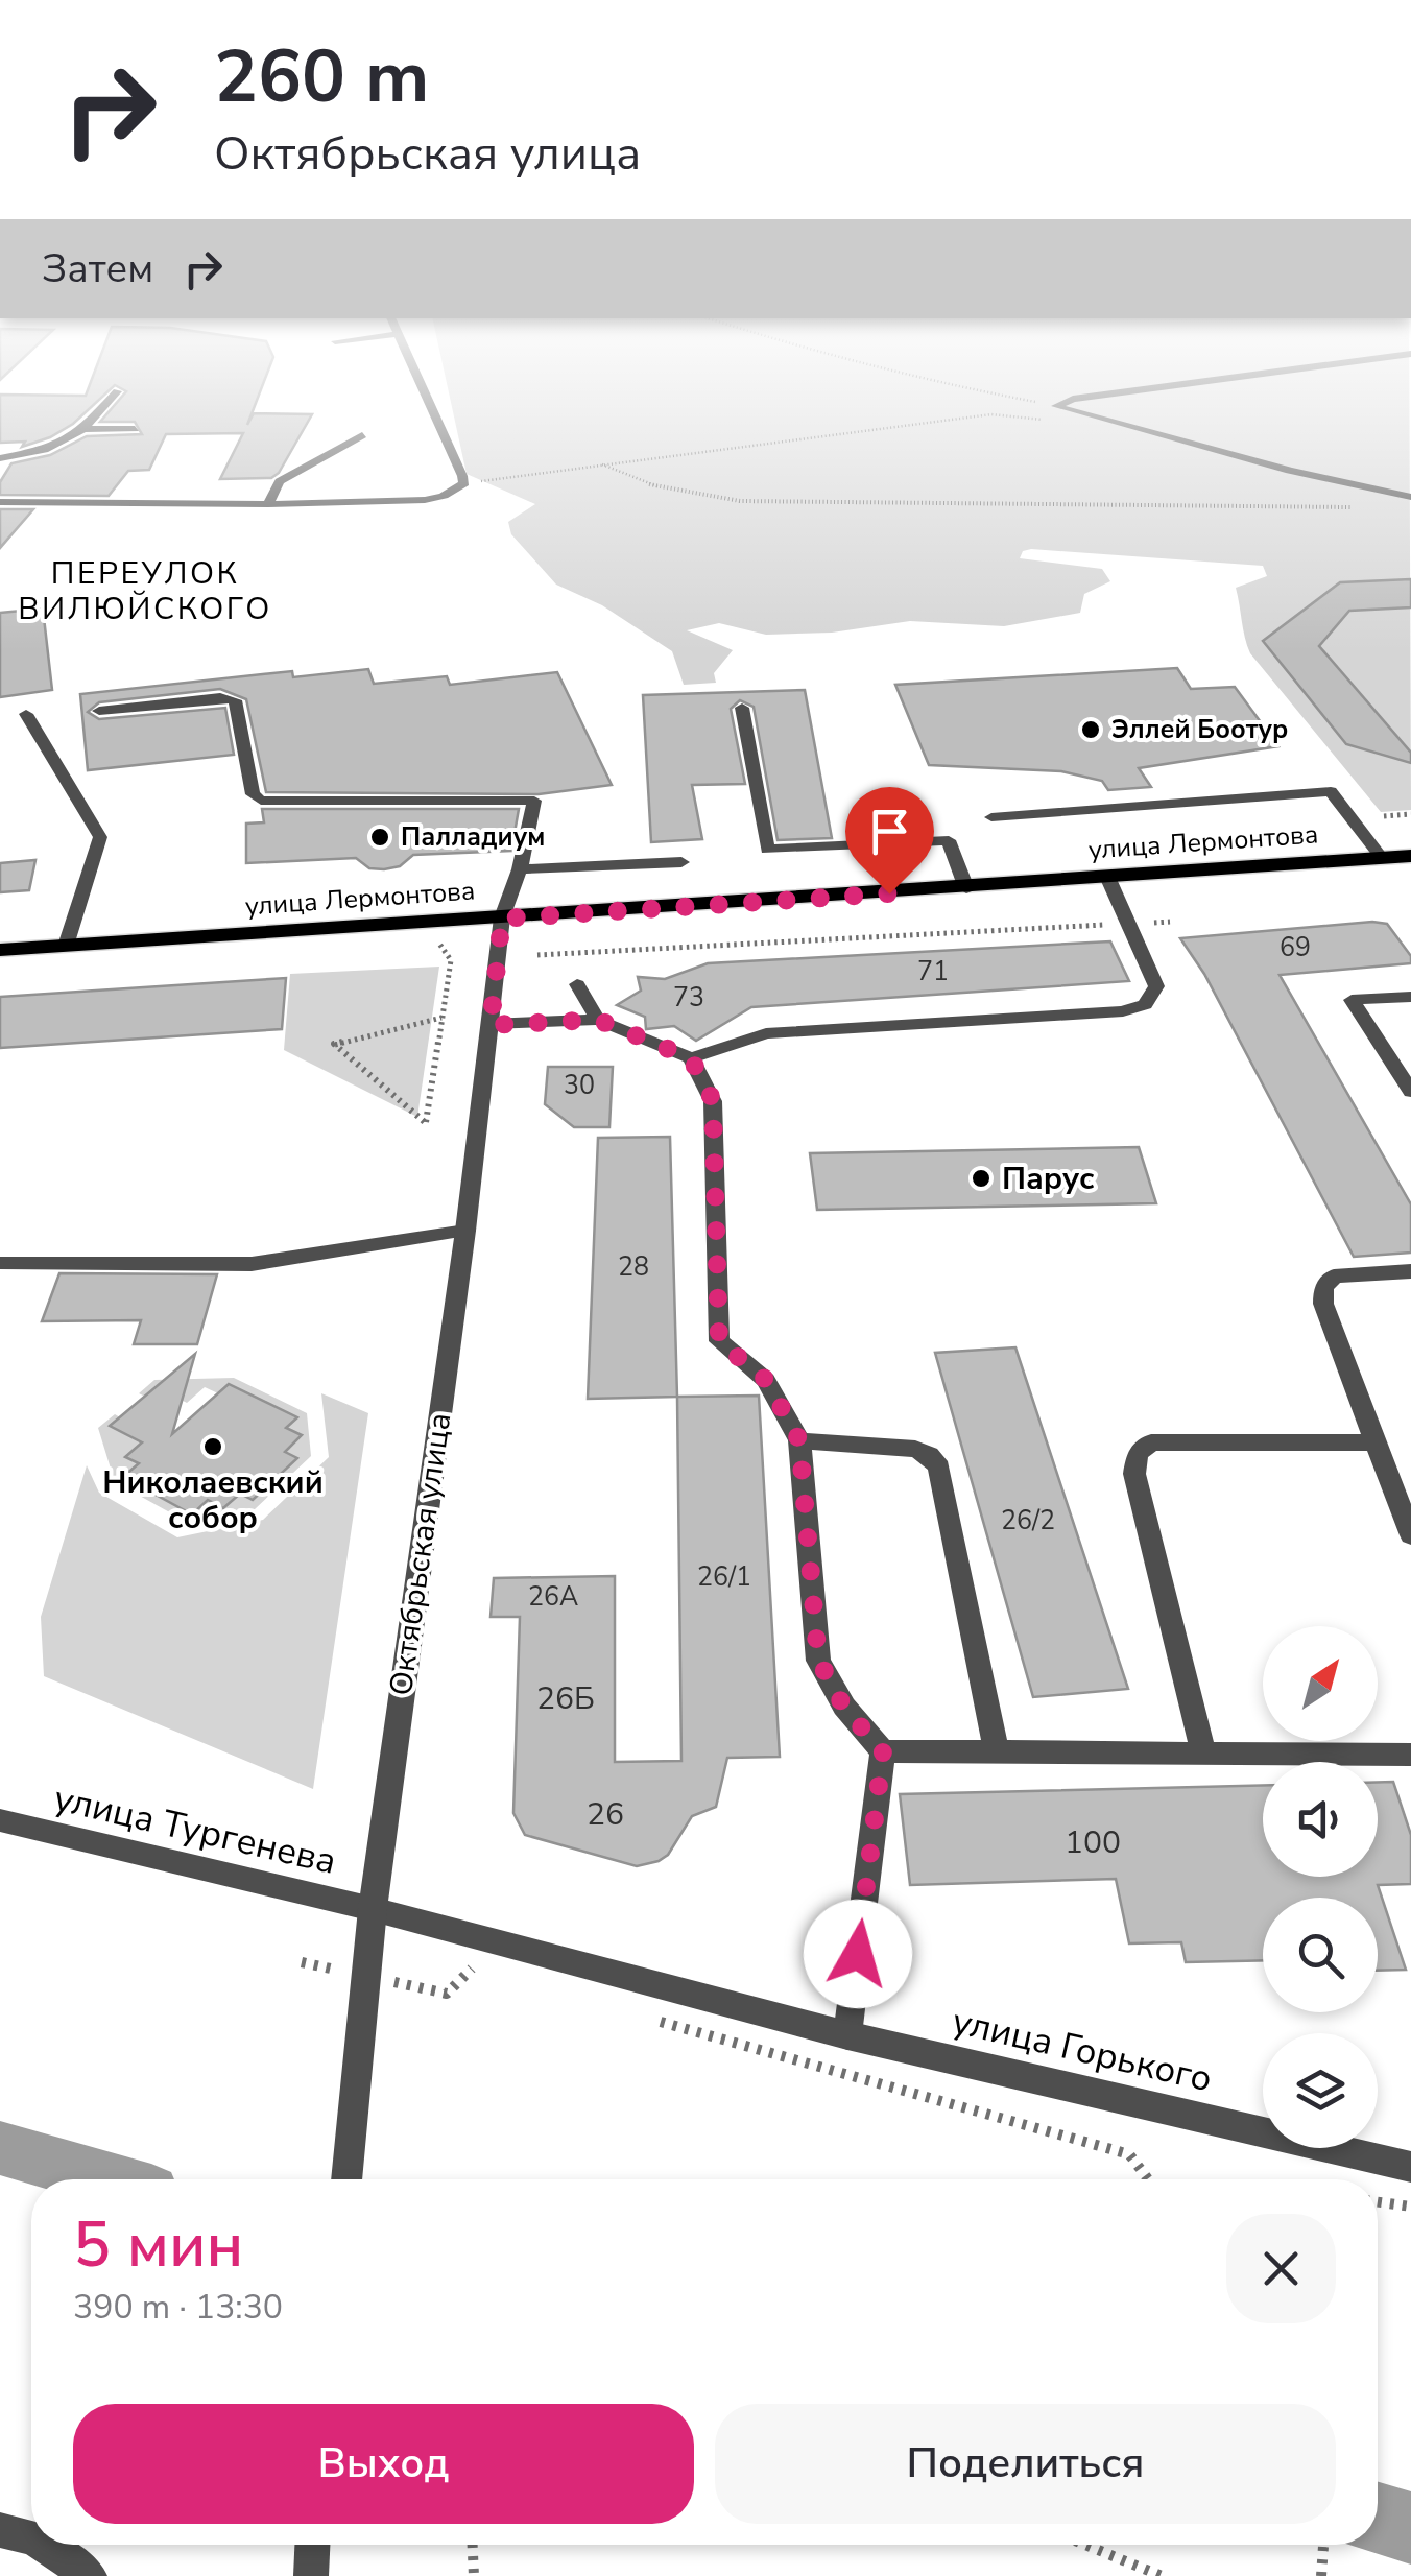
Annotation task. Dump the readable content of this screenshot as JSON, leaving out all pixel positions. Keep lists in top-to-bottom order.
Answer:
{
  "streets": {
    "main road": ["улица Лермонтова"],
    "street": ["Октябрьская улица", "улица Тургенева", "улица Горького"]
  },
  "crossings": [
    ["улица Лермонтова", "Октябрьская улица"],
    ["Октябрьская улица", "улица Тургенева"],
    ["Октябрьская улица", "улица Горького"],
    ["улица Тургенева", "улица Горького"]
  ],
  "districts": ["ПЕРЕУЛОК ВИЛЮЙСКОГО"],
  "places": [
    "Эллей Боотур",
    "Палладиум",
    "Парус",
    "Николаевский собор"
  ],
  "house_numbers": [
    "69",
    "71",
    "73",
    "30",
    "28",
    "26/2",
    "26/1",
    "26А",
    "26Б",
    "26",
    "100"
  ],
  "north": "top right",
  "page": {
    "turn": ["260 m", "Октябрьская улица"],
    "then": "Затем",
    "heading": ["5 мин", "390 m · 13:30"],
    "buttons": ["Выход", "Поделиться"]
  }
}
